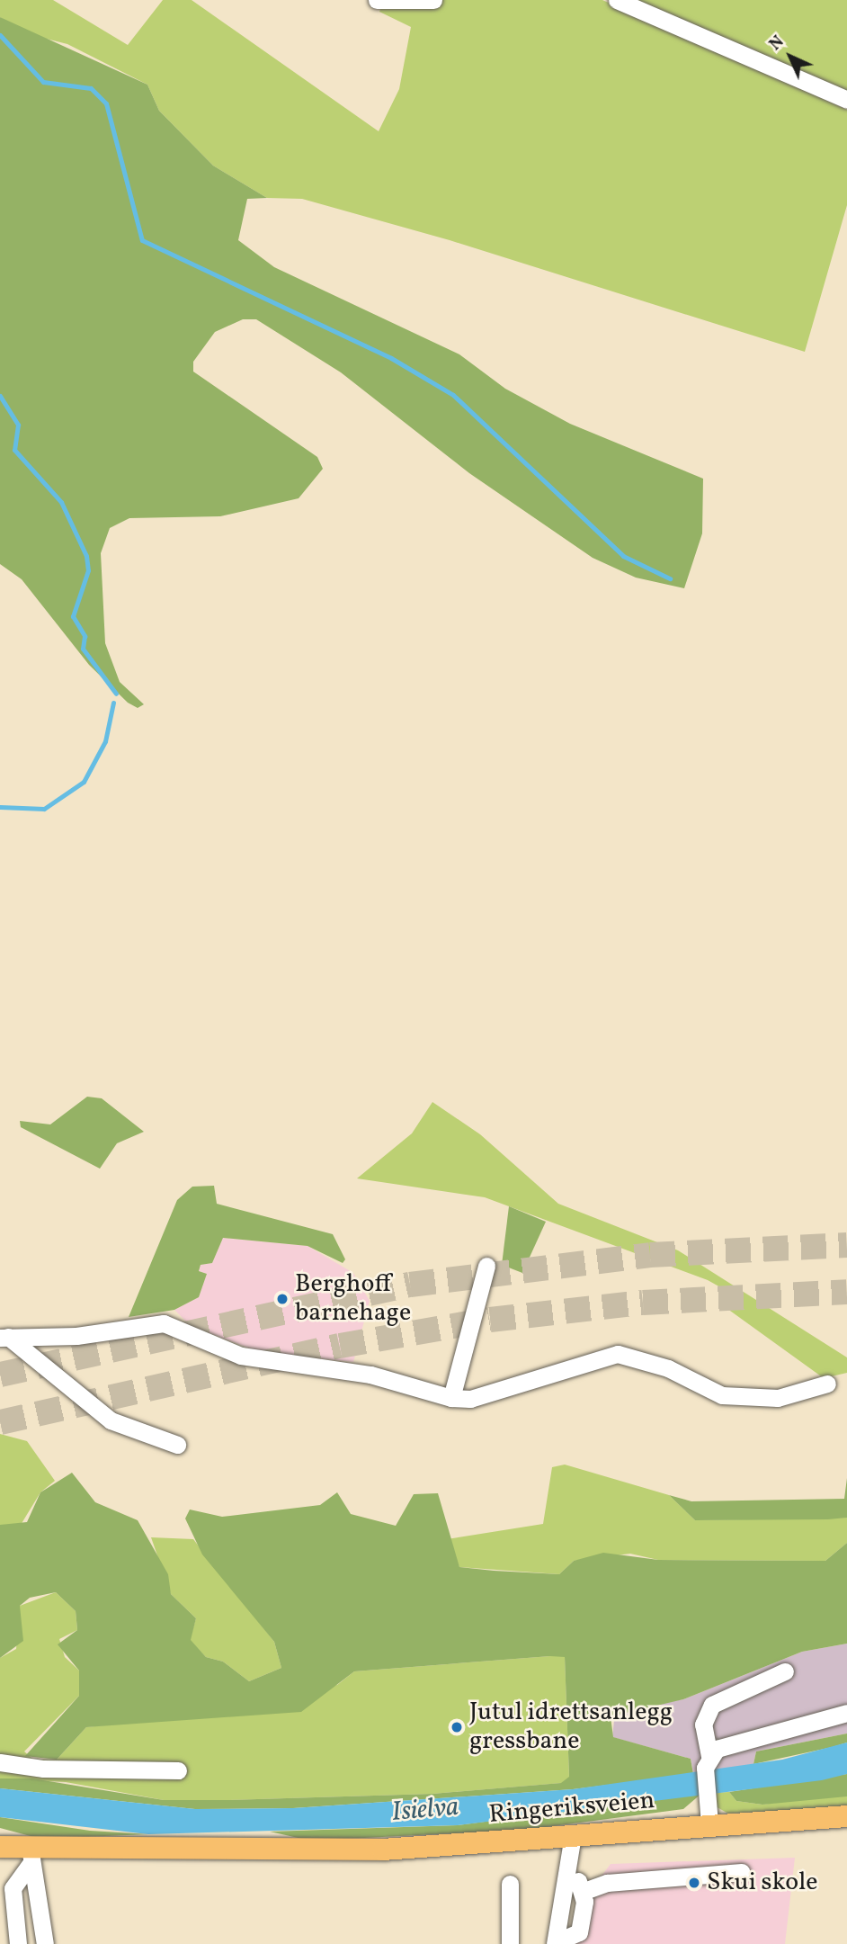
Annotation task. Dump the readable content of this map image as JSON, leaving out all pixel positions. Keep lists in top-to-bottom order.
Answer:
{
  "streets": {
    "main road": ["Ringeriksveien"]
  },
  "water": ["Isielva"],
  "places": ["Berghoff barnehage", "Jutul idrettsanlegg gressbane", "Skui skole"],
  "north": "top left"
}
